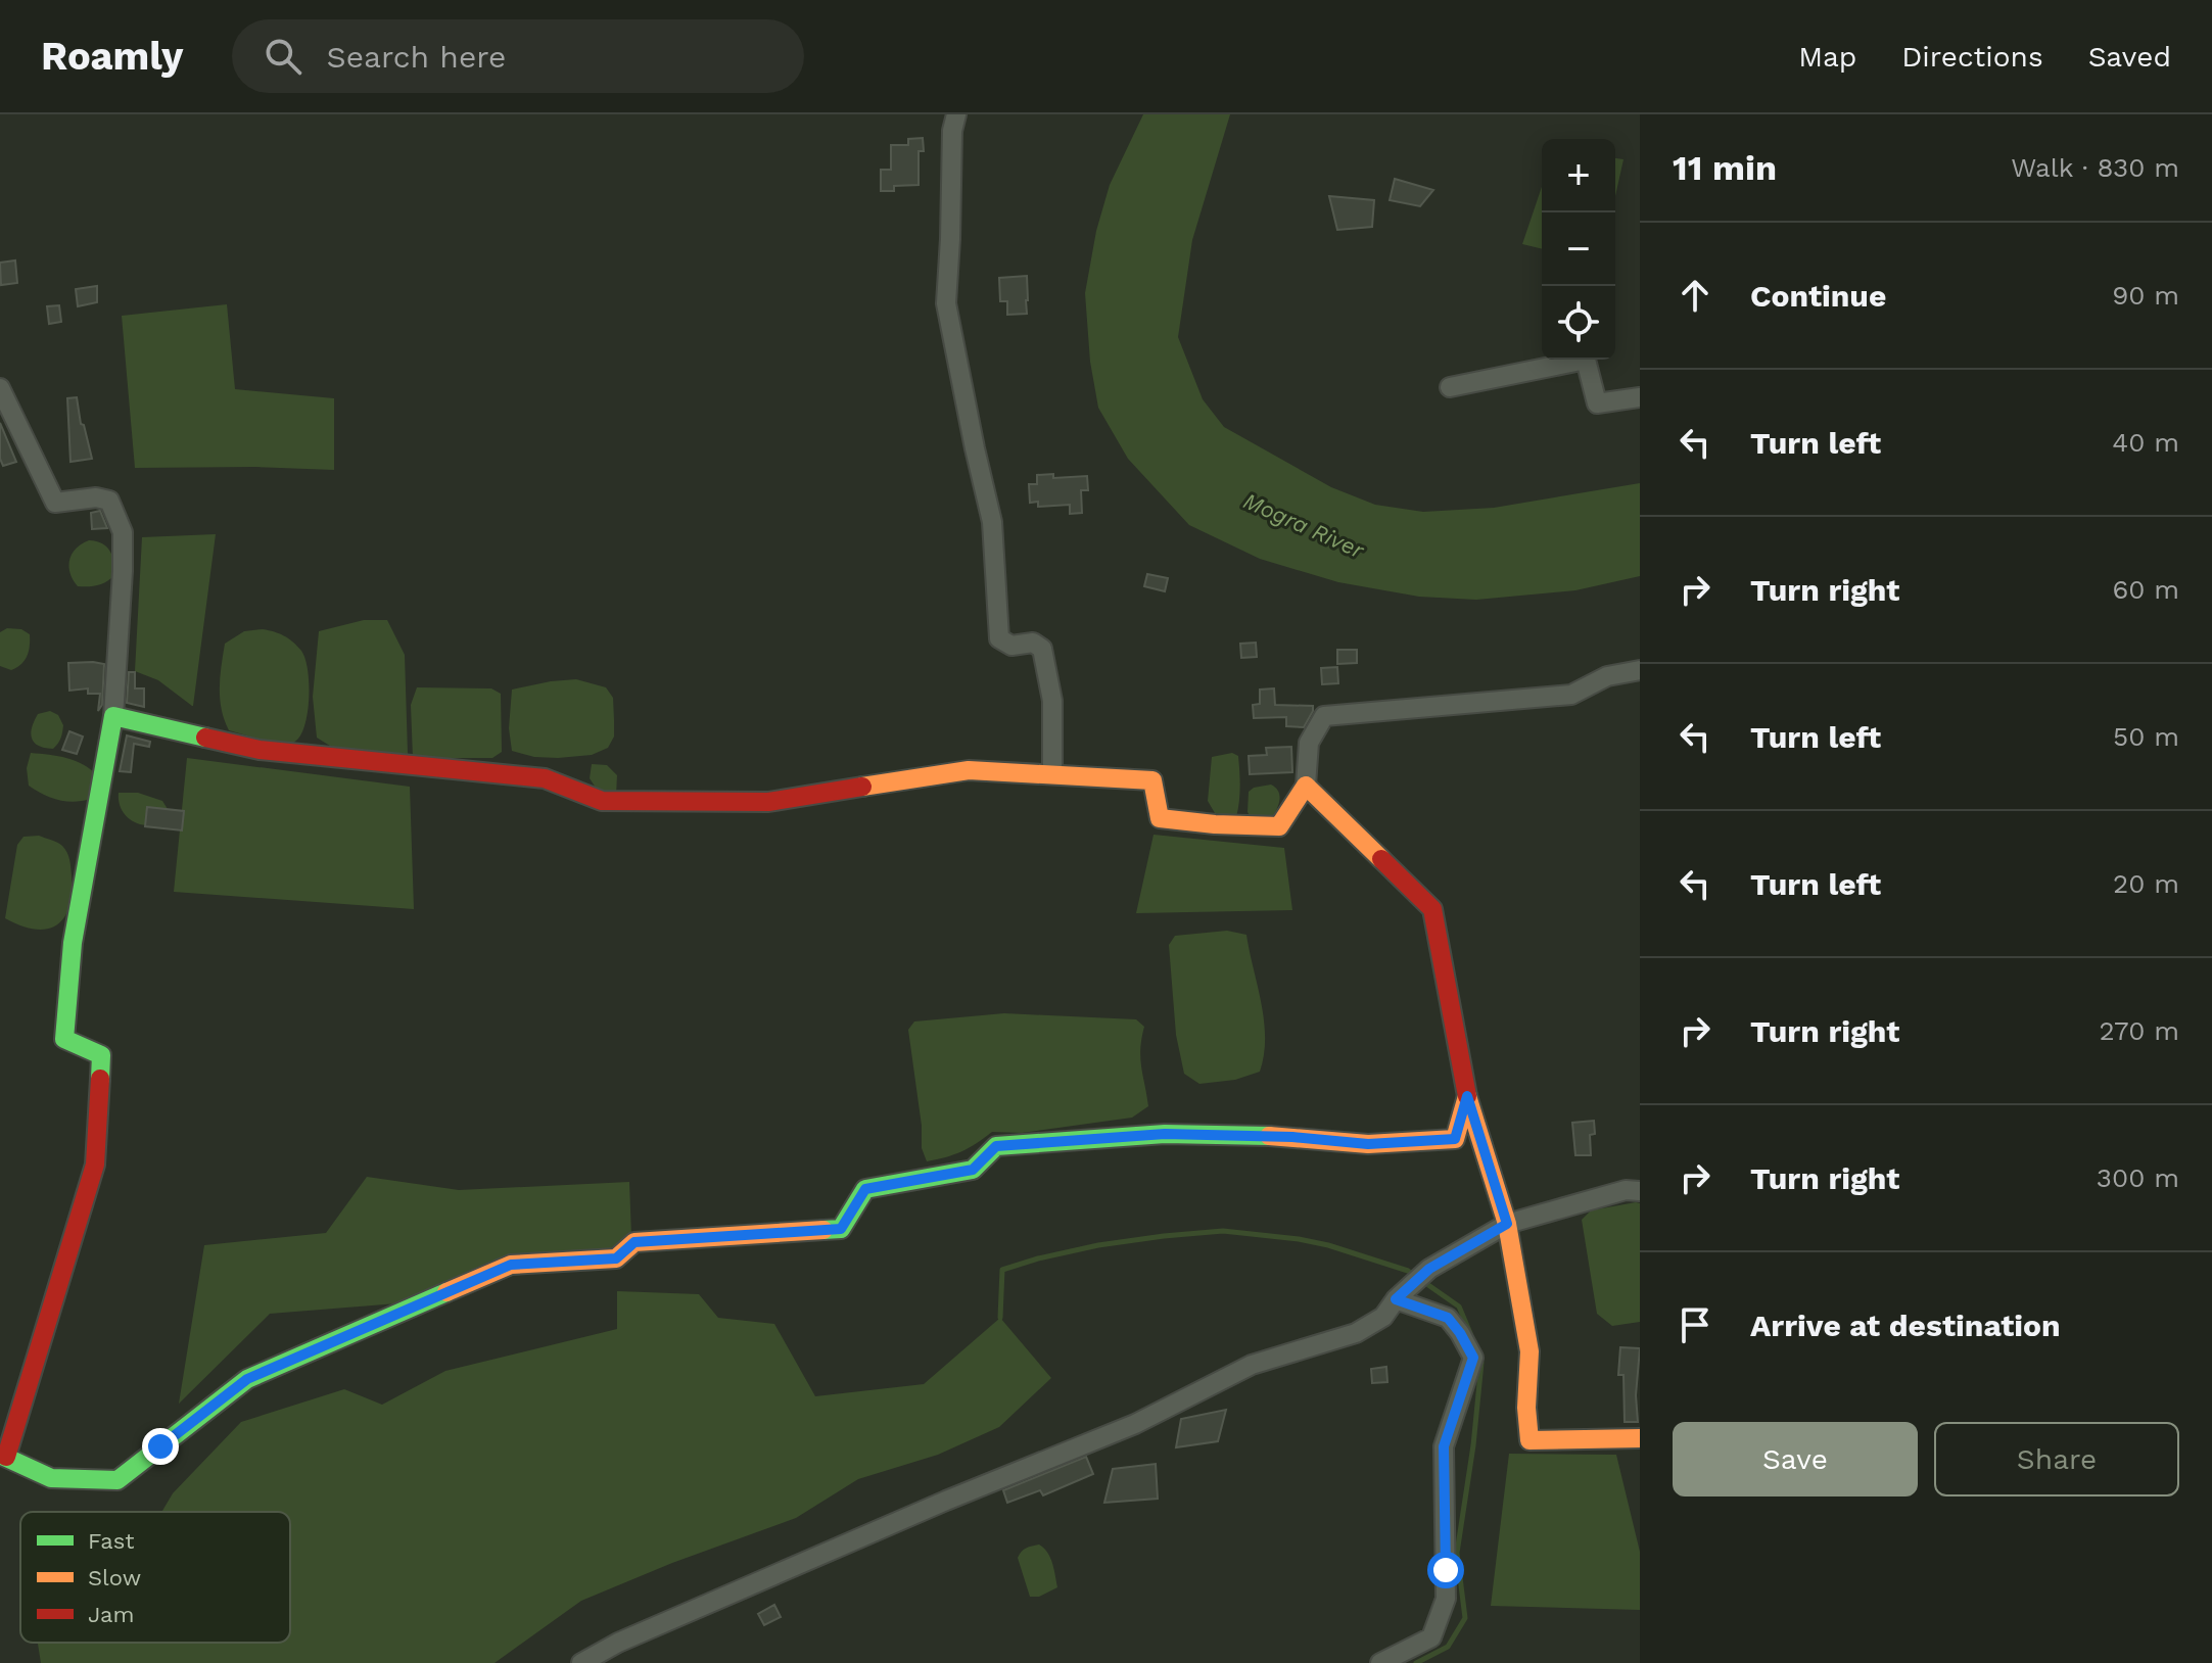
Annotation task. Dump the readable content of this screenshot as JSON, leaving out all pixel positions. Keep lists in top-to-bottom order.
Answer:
{
  "water": ["Mogra River"],
  "legend": ["Fast", "Slow", "Jam"],
  "page": {
    "header": "Roamly",
    "search": "Search here",
    "nav": ["Map", "Directions", "Saved"],
    "heading": ["11 min", "Walk · 830 m"],
    "map_buttons": ["+", "−"],
    "list": [
      ["Continue", "90 m"],
      ["Turn left", "40 m"],
      ["Turn right", "60 m"],
      ["Turn left", "50 m"],
      ["Turn left", "20 m"],
      ["Turn right", "270 m"],
      ["Turn right", "300 m"],
      "Arrive at destination"
    ],
    "buttons": ["Save", "Share"]
  }
}
